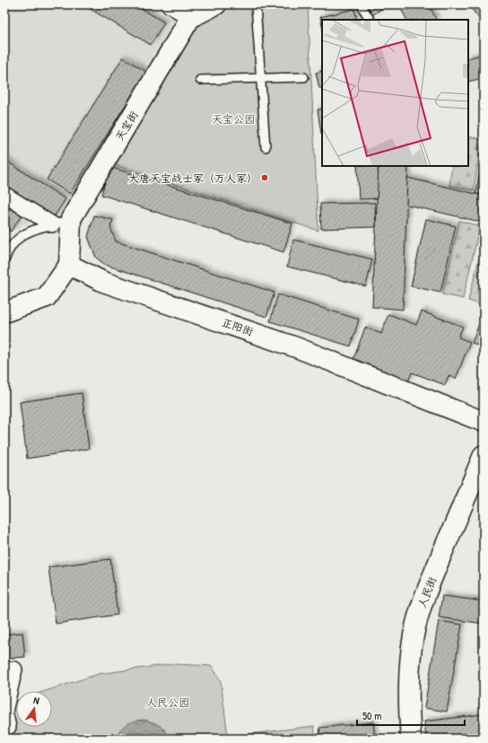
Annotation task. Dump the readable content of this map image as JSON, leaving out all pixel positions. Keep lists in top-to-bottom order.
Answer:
{
  "streets": {
    "street": ["天宝街", "正阳街", "人民街"]
  },
  "crossings": [
    ["天宝街", "正阳街"]
  ],
  "parks": ["天宝公园", "人民公园"],
  "places": ["大唐天宝战士冢（万人冢）"],
  "scale_bar": "50 m",
  "north": "top"
}
